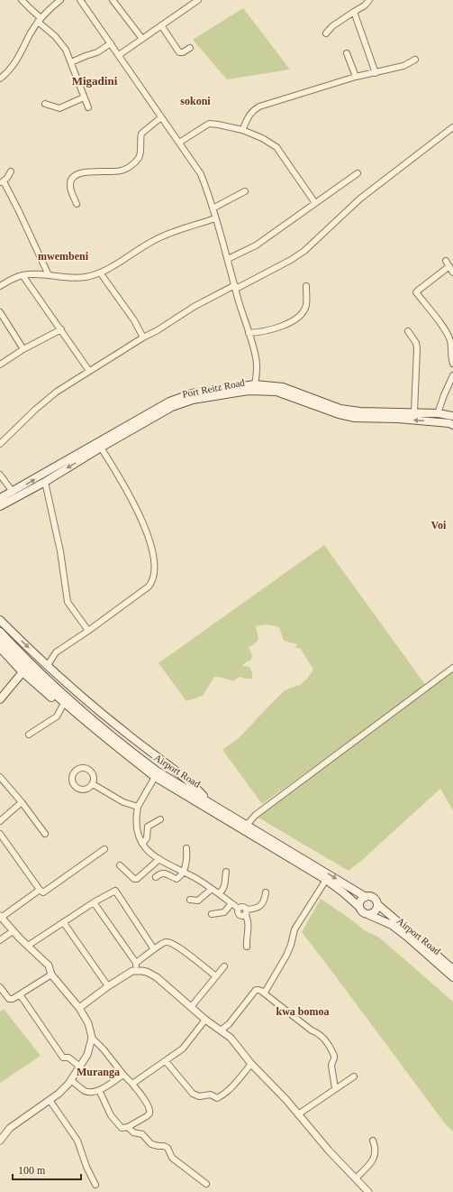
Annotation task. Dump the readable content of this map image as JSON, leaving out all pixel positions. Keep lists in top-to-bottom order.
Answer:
{
  "streets": {
    "main road": ["Port Reitz Road", "Airport Road"]
  },
  "districts": [
    "Migadini",
    "sokoni",
    "mwembeni",
    "Voi",
    "kwa bomoa",
    "Muranga"
  ],
  "scale_bar": "100 m"
}
